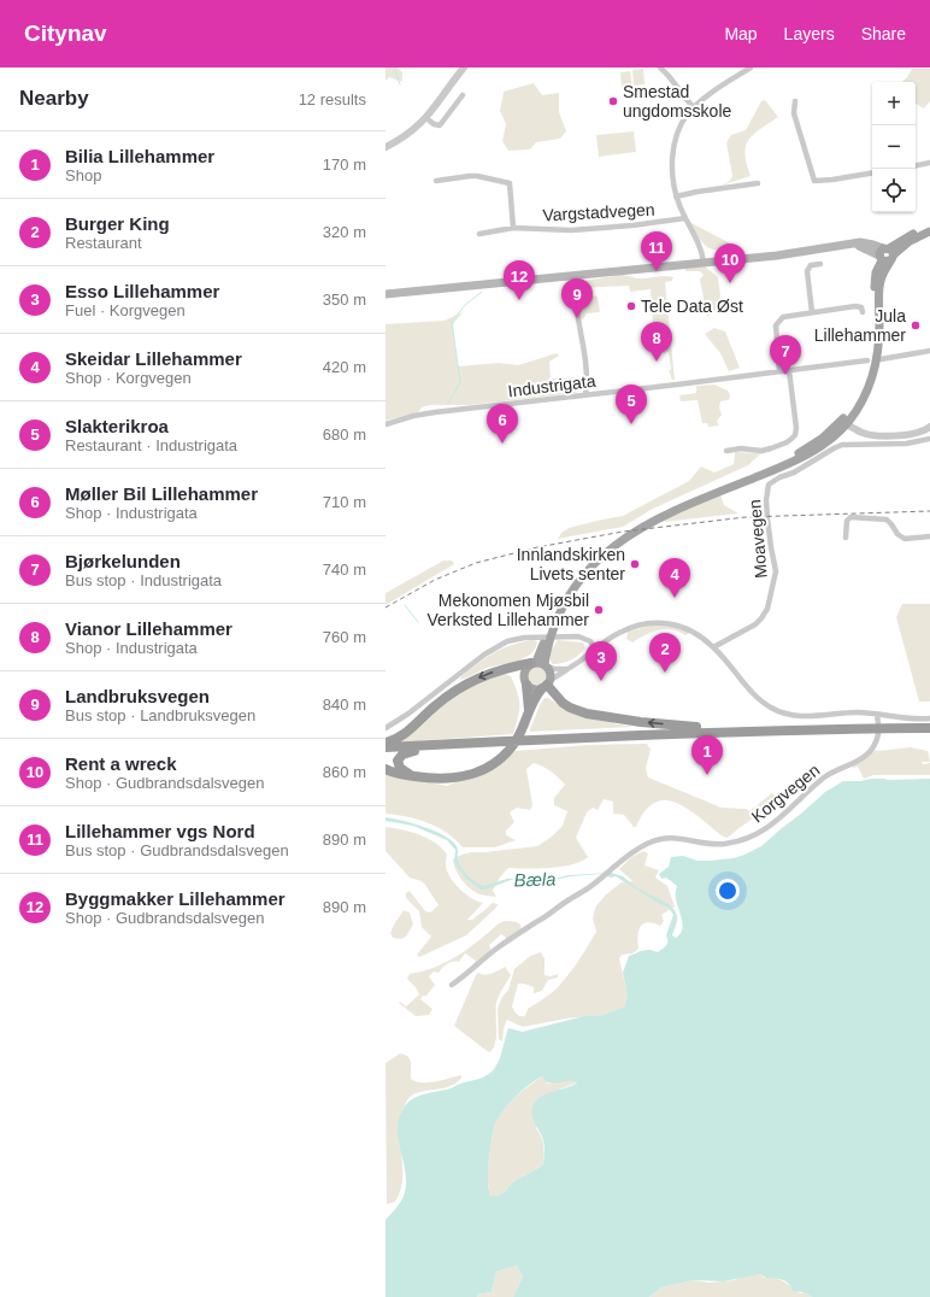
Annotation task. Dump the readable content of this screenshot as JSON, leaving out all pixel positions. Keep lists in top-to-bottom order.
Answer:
{
  "streets": {
    "street": [
      "Vargstadvegen",
      "Industrigata",
      "Moavegen",
      "Korgvegen"
    ]
  },
  "water": ["Bæla"],
  "places": [
    "Smestad ungdomsskole",
    "Tele Data Øst",
    "Jula Lillehammer",
    "Innlandskirken Livets senter",
    "Mekonomen Mjøsbil Verksted Lillehammer"
  ],
  "page": {
    "header": "Citynav",
    "nav": ["Map", "Layers", "Share"],
    "heading": ["Nearby", "12 results"],
    "map_buttons": ["+", "−"],
    "list": [
      {
        "mark": "1",
        "name": "Bilia Lillehammer",
        "note": "Shop",
        "value": "170 m"
      },
      {
        "mark": "2",
        "name": "Burger King",
        "note": "Restaurant",
        "value": "320 m"
      },
      {
        "mark": "3",
        "name": "Esso Lillehammer",
        "note": "Fuel · Korgvegen",
        "value": "350 m"
      },
      {
        "mark": "4",
        "name": "Skeidar Lillehammer",
        "note": "Shop · Korgvegen",
        "value": "420 m"
      },
      {
        "mark": "5",
        "name": "Slakterikroa",
        "note": "Restaurant · Industrigata",
        "value": "680 m"
      },
      {
        "mark": "6",
        "name": "Møller Bil Lillehammer",
        "note": "Shop · Industrigata",
        "value": "710 m"
      },
      {
        "mark": "7",
        "name": "Bjørkelunden",
        "note": "Bus stop · Industrigata",
        "value": "740 m"
      },
      {
        "mark": "8",
        "name": "Vianor Lillehammer",
        "note": "Shop · Industrigata",
        "value": "760 m"
      },
      {
        "mark": "9",
        "name": "Landbruksvegen",
        "note": "Bus stop · Landbruksvegen",
        "value": "840 m"
      },
      {
        "mark": "10",
        "name": "Rent a wreck",
        "note": "Shop · Gudbrandsdalsvegen",
        "value": "860 m"
      },
      {
        "mark": "11",
        "name": "Lillehammer vgs Nord",
        "note": "Bus stop · Gudbrandsdalsvegen",
        "value": "890 m"
      },
      {
        "mark": "12",
        "name": "Byggmakker Lillehammer",
        "note": "Shop · Gudbrandsdalsvegen",
        "value": "890 m"
      }
    ],
    "pins": [
      "11",
      "10",
      "12",
      "9",
      "8",
      "7",
      "5",
      "6",
      "4",
      "2",
      "3",
      "1"
    ]
  }
}
